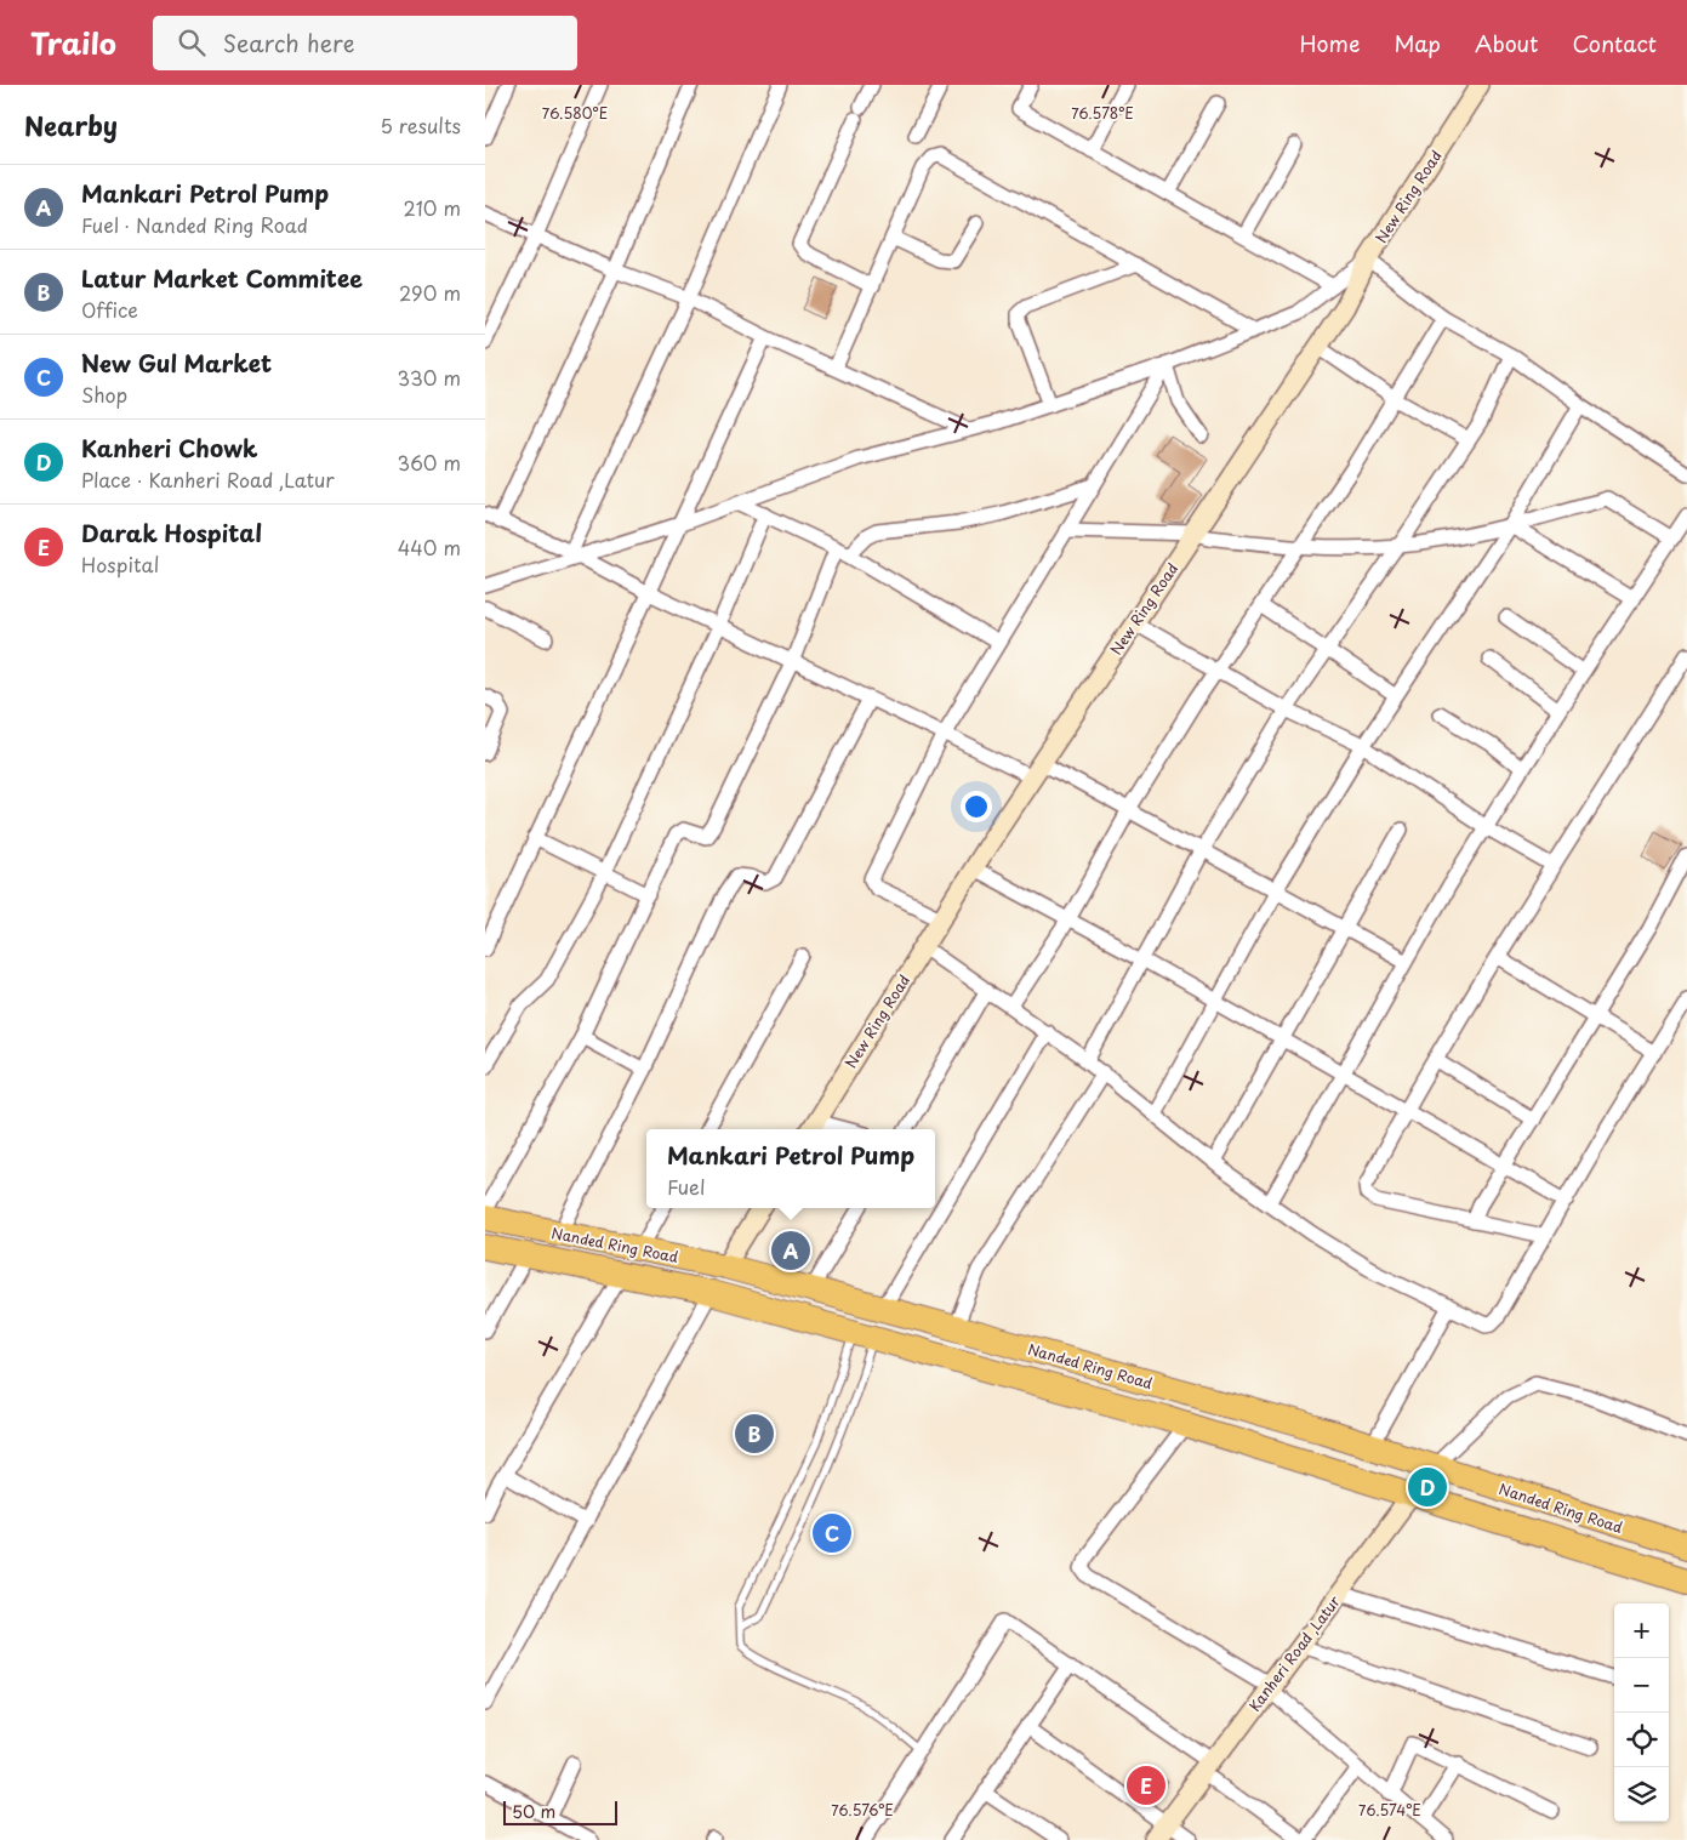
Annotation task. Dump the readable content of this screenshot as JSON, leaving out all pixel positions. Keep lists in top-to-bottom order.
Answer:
{
  "streets": {
    "highway": ["Nanded Ring Road"],
    "street": ["New Ring Road", "Kanheri Road ,Latur"]
  },
  "crossings": [
    ["Nanded Ring Road", "Kanheri Road ,Latur"]
  ],
  "scale_bar": "50 m",
  "page": {
    "header": "Trailo",
    "search": "Search here",
    "nav": [
      "Home",
      "Map",
      "About",
      "Contact"
    ],
    "heading": ["Nearby", "5 results"],
    "list": [
      {
        "mark": "A",
        "name": "Mankari Petrol Pump",
        "note": "Fuel · Nanded Ring Road",
        "value": "210 m"
      },
      {
        "mark": "B",
        "name": "Latur Market Commitee",
        "note": "Office",
        "value": "290 m"
      },
      {
        "mark": "C",
        "name": "New Gul Market",
        "note": "Shop",
        "value": "330 m"
      },
      {
        "mark": "D",
        "name": "Kanheri Chowk",
        "note": "Place · Kanheri Road ,Latur",
        "value": "360 m"
      },
      {
        "mark": "E",
        "name": "Darak Hospital",
        "note": "Hospital",
        "value": "440 m"
      }
    ],
    "popup": ["Mankari Petrol Pump", "Fuel"],
    "pins": [
      "A",
      "B",
      "D",
      "C",
      "E"
    ],
    "map_buttons": ["+", "−"],
    "scale": "50 m"
  },
  "coordinates": [
    "76.580°E",
    "76.578°E",
    "76.576°E",
    "76.574°E"
  ]
}
